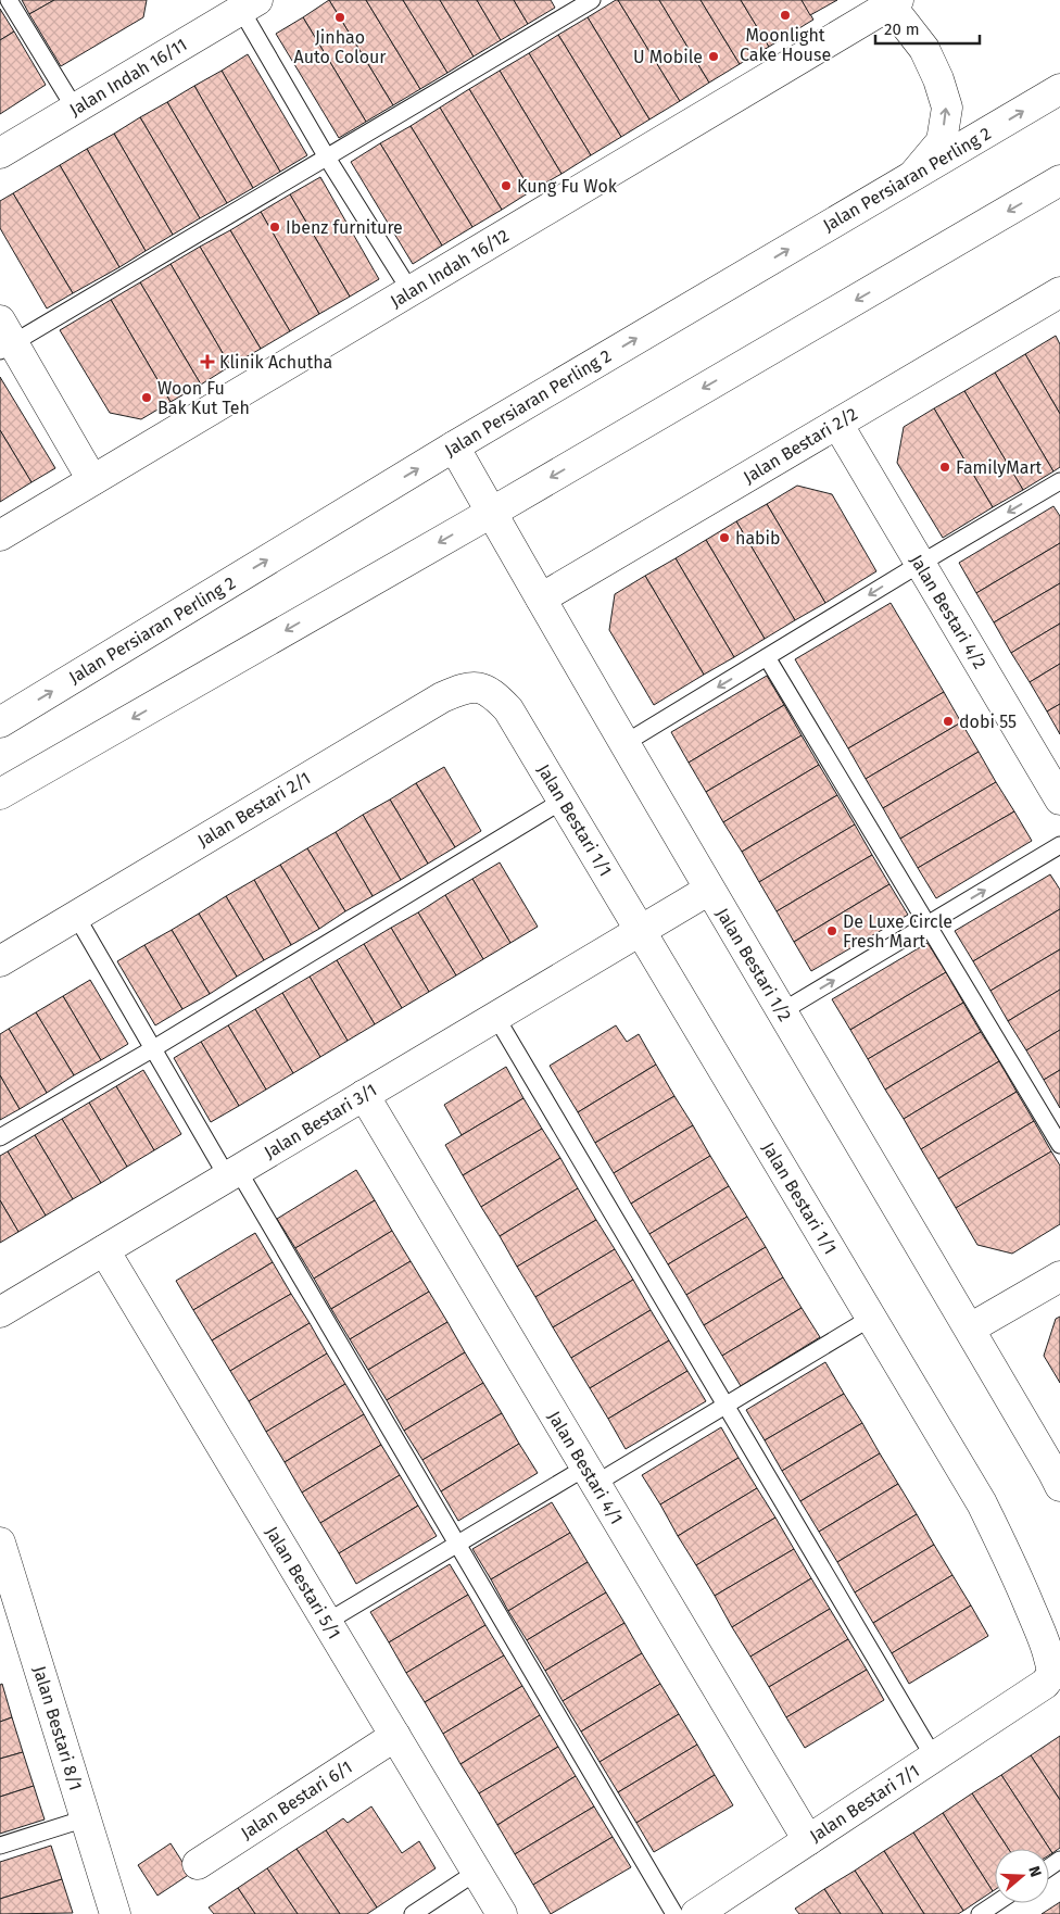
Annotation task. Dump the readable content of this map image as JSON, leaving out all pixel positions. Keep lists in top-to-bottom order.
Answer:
{
  "streets": {
    "street": [
      "Jalan Indah 16/11",
      "Jalan Persiaran Perling 2",
      "Jalan Indah 16/12",
      "Jalan Bestari 2/2",
      "Jalan Bestari 4/2",
      "Jalan Bestari 2/1",
      "Jalan Bestari 1/1",
      "Jalan Bestari 1/2",
      "Jalan Bestari 3/1",
      "Jalan Bestari 4/1",
      "Jalan Bestari 5/1",
      "Jalan Bestari 8/1",
      "Jalan Bestari 6/1",
      "Jalan Bestari 7/1"
    ]
  },
  "crossings": [
    ["Jalan Bestari 2/2", "Jalan Bestari 4/2"],
    ["Jalan Bestari 2/2", "Jalan Bestari 1/2"],
    ["Jalan Bestari 2/1", "Jalan Bestari 1/1"],
    ["Jalan Bestari 1/1", "Jalan Bestari 3/1"],
    ["Jalan Bestari 1/1", "Jalan Bestari 7/1"],
    ["Jalan Bestari 1/2", "Jalan Bestari 3/1"],
    ["Jalan Bestari 3/1", "Jalan Bestari 4/1"],
    ["Jalan Bestari 3/1", "Jalan Bestari 5/1"],
    ["Jalan Bestari 4/1", "Jalan Bestari 7/1"],
    ["Jalan Bestari 5/1", "Jalan Bestari 6/1"]
  ],
  "places": {
    "other": [
      "Moonlight Cake House",
      "Jinhao Auto Colour",
      "U Mobile",
      "Kung Fu Wok",
      "Ibenz furniture",
      "Woon Fu Bak Kut Teh",
      "FamilyMart",
      "habib",
      "dobi 55",
      "De Luxe Circle Fresh Mart"
    ],
    "health": ["Klinik Achutha"]
  },
  "scale_bar": "20 m",
  "north": "right"
}
